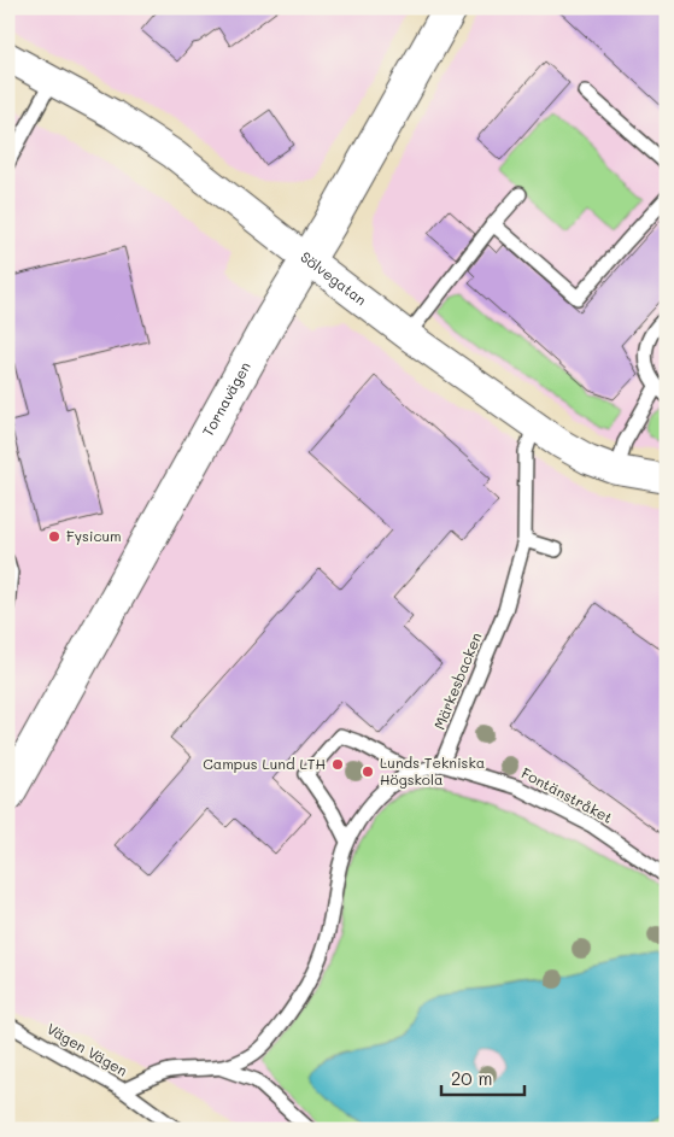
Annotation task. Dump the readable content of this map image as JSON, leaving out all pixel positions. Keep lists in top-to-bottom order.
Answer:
{
  "streets": {
    "main road": ["Tornavägen"],
    "street": ["Sölvegatan"],
    "lane": ["Märkesbacken", "Fontänstråket", "Vägen Vägen"]
  },
  "crossings": [
    ["Sölvegatan", "Tornavägen"],
    ["Sölvegatan", "Märkesbacken"],
    ["Märkesbacken", "Fontänstråket"]
  ],
  "places": ["Fysicum", "Campus Lund LTH", "Lunds Tekniska Högskola"],
  "scale_bar": "20 m"
}
